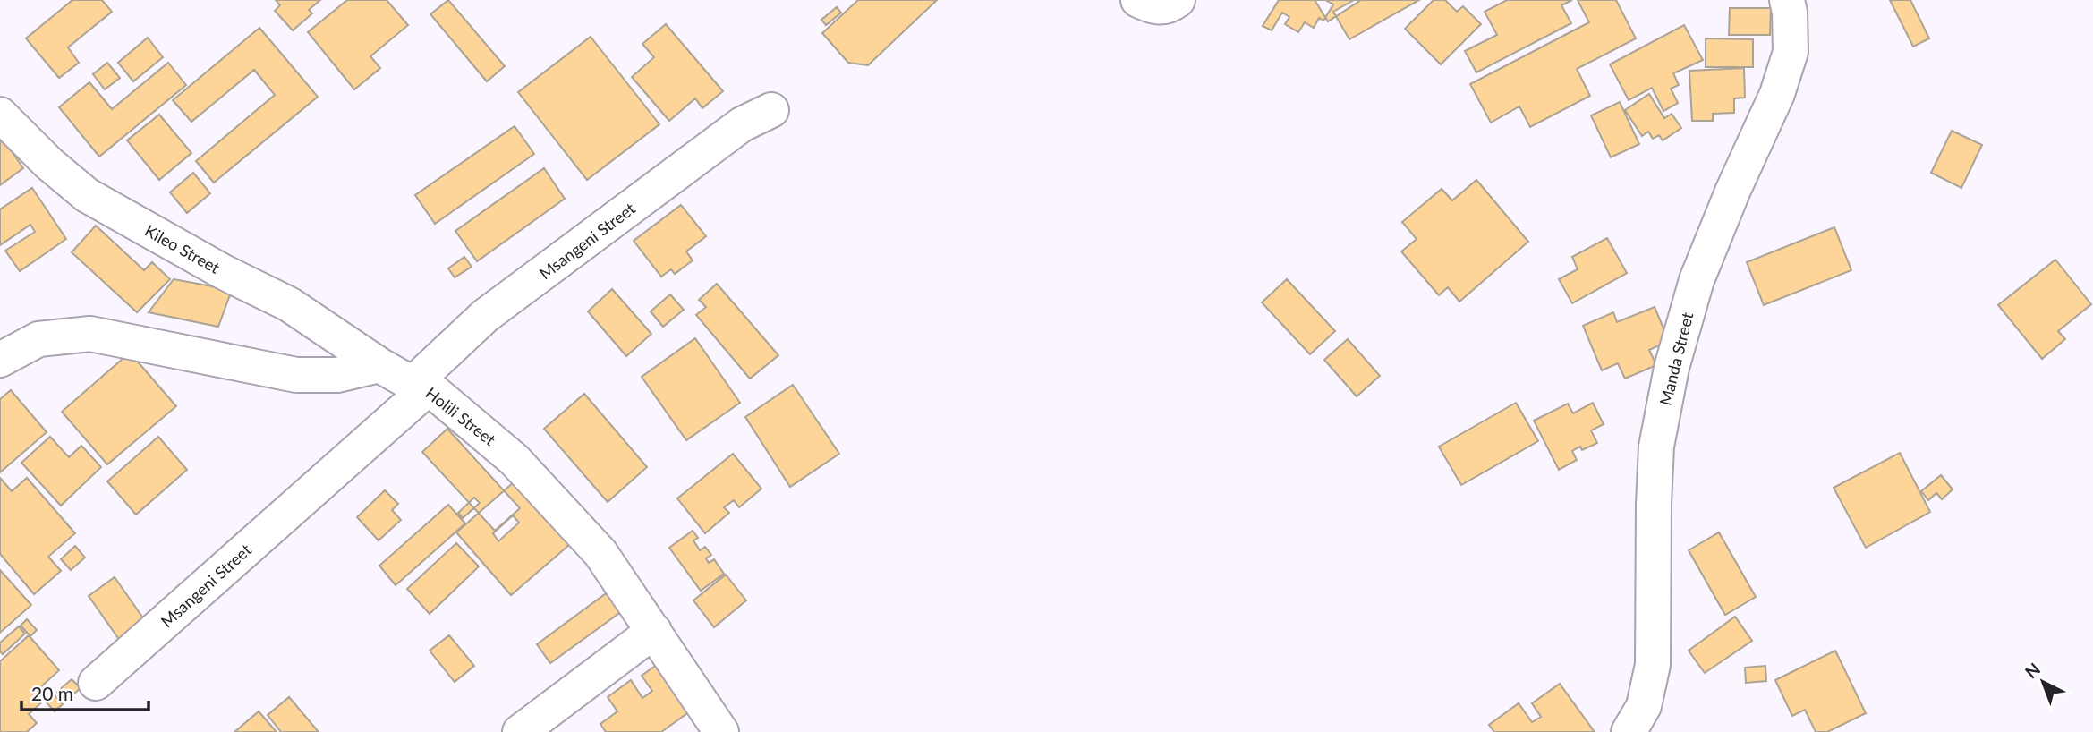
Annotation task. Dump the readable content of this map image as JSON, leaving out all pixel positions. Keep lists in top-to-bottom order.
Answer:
{
  "streets": {
    "street": [
      "Msangeni Street",
      "Kileo Street",
      "Manda Street",
      "Holili Street"
    ]
  },
  "crossings": [
    ["Msangeni Street", "Holili Street"],
    ["Kileo Street", "Holili Street"]
  ],
  "scale_bar": "20 m",
  "north": "top left"
}
